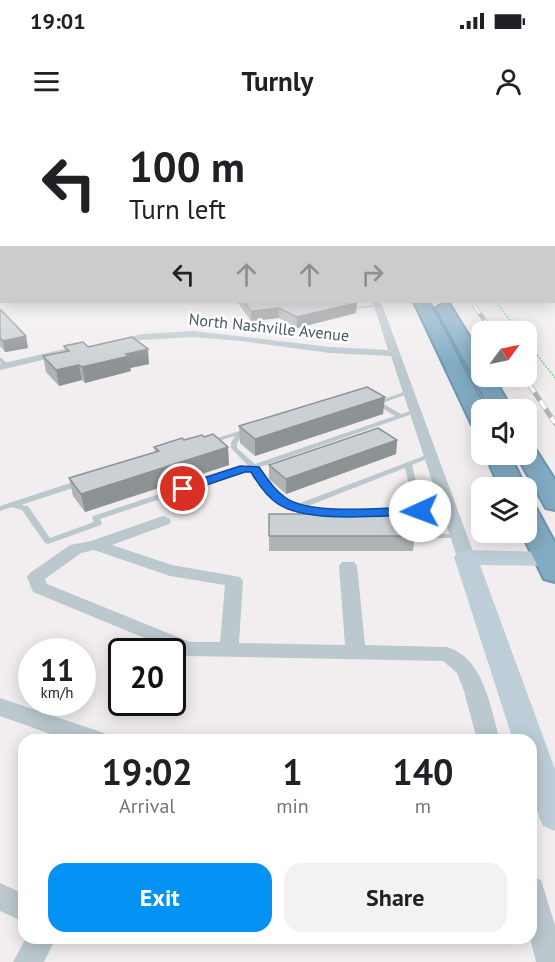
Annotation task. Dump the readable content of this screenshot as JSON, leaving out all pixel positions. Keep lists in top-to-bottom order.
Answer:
{
  "streets": {
    "street": ["North Nashville Avenue"]
  },
  "north": "top right",
  "page": {
    "status": "19:01",
    "header": "Turnly",
    "turn": ["100 m", "Turn left"],
    "speed": "11 km/h",
    "limit": "20",
    "eta": [
      "19:02",
      "Arrival",
      "1",
      "min",
      "140",
      "m"
    ],
    "buttons": ["Exit", "Share"]
  }
}
